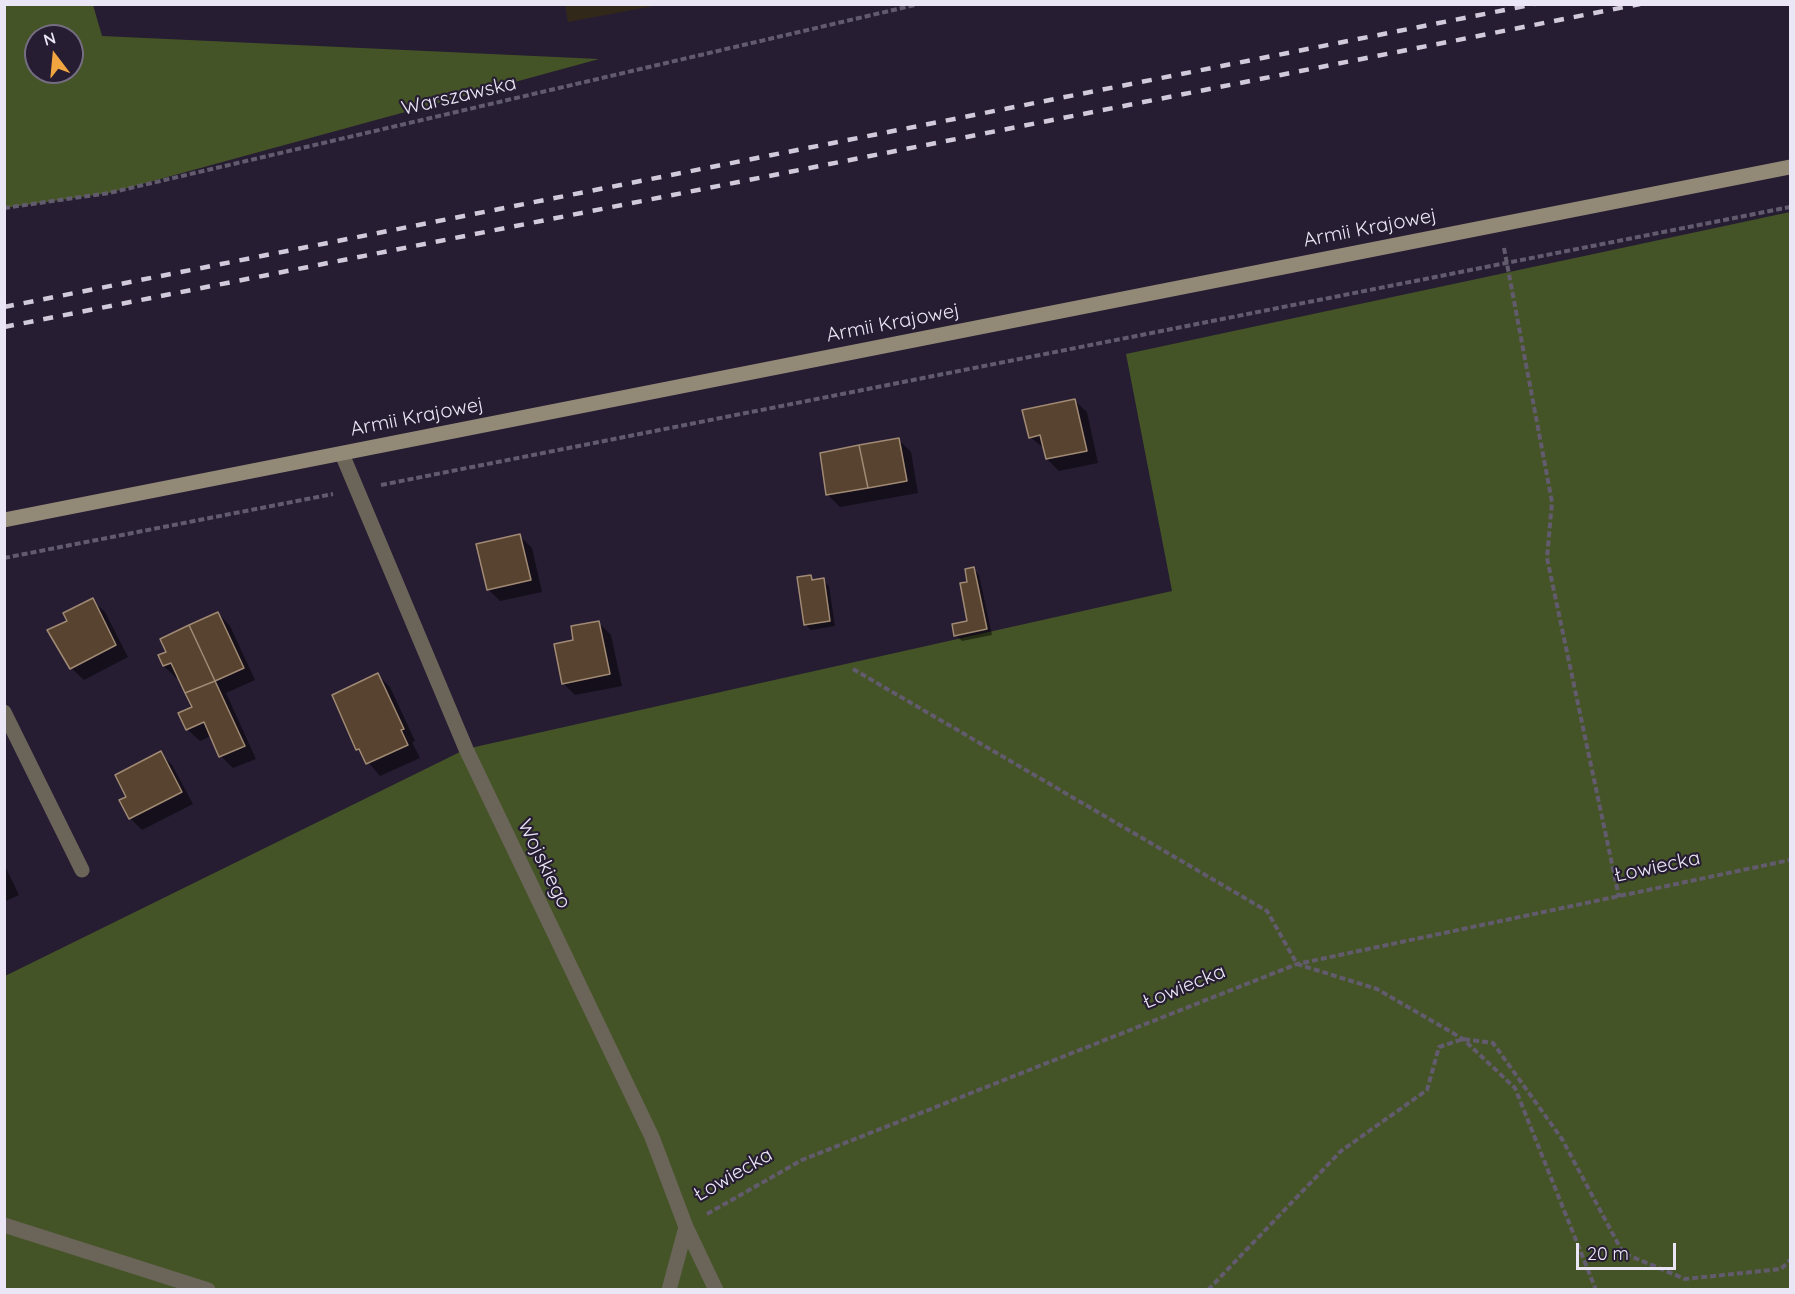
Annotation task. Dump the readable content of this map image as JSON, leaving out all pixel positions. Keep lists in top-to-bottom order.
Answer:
{
  "streets": {
    "main road": ["Armii Krajowej"],
    "street": ["Wojskiego", "Łowiecka"],
    "path": ["Warszawska"]
  },
  "crossings": [
    ["Armii Krajowej", "Wojskiego"],
    ["Wojskiego", "Łowiecka"]
  ],
  "scale_bar": "20 m",
  "north": "top"
}
